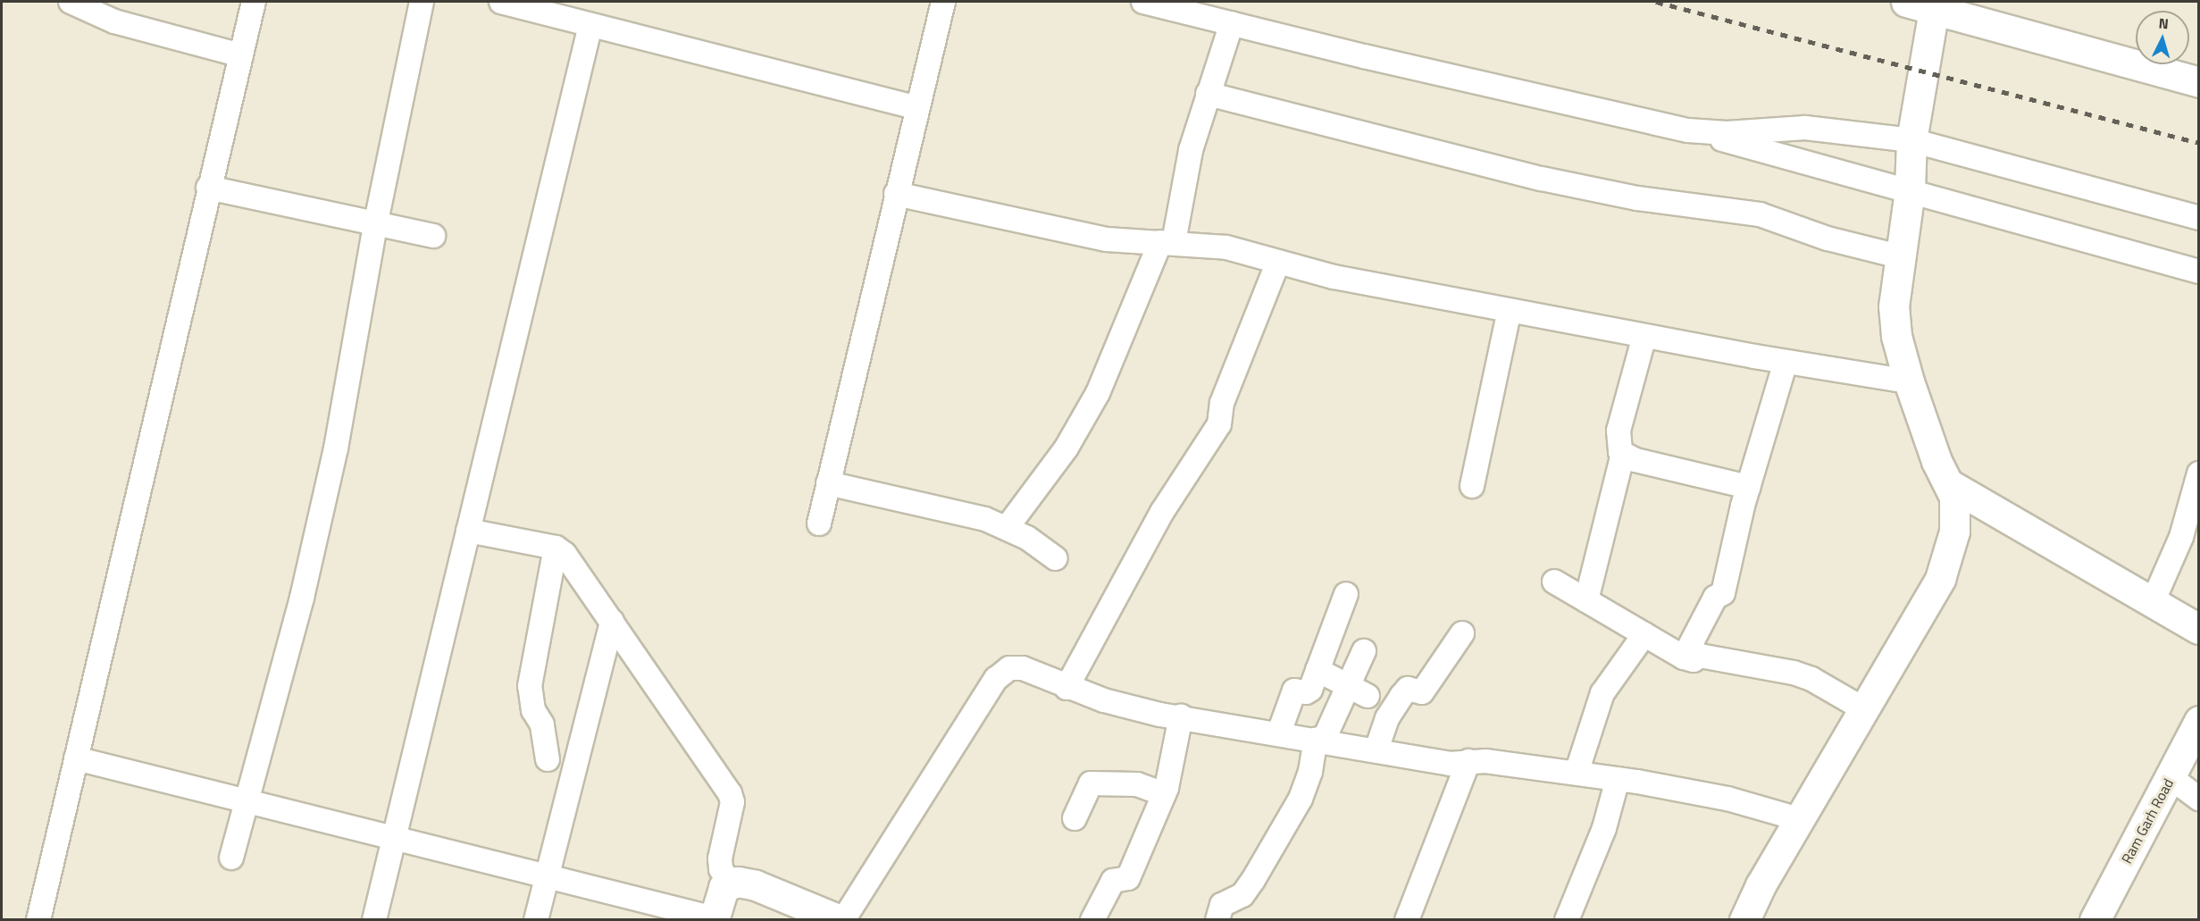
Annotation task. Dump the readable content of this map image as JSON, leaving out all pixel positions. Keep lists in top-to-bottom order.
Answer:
{
  "streets": {
    "street": ["Ram Garh Road"]
  },
  "north": "top"
}
